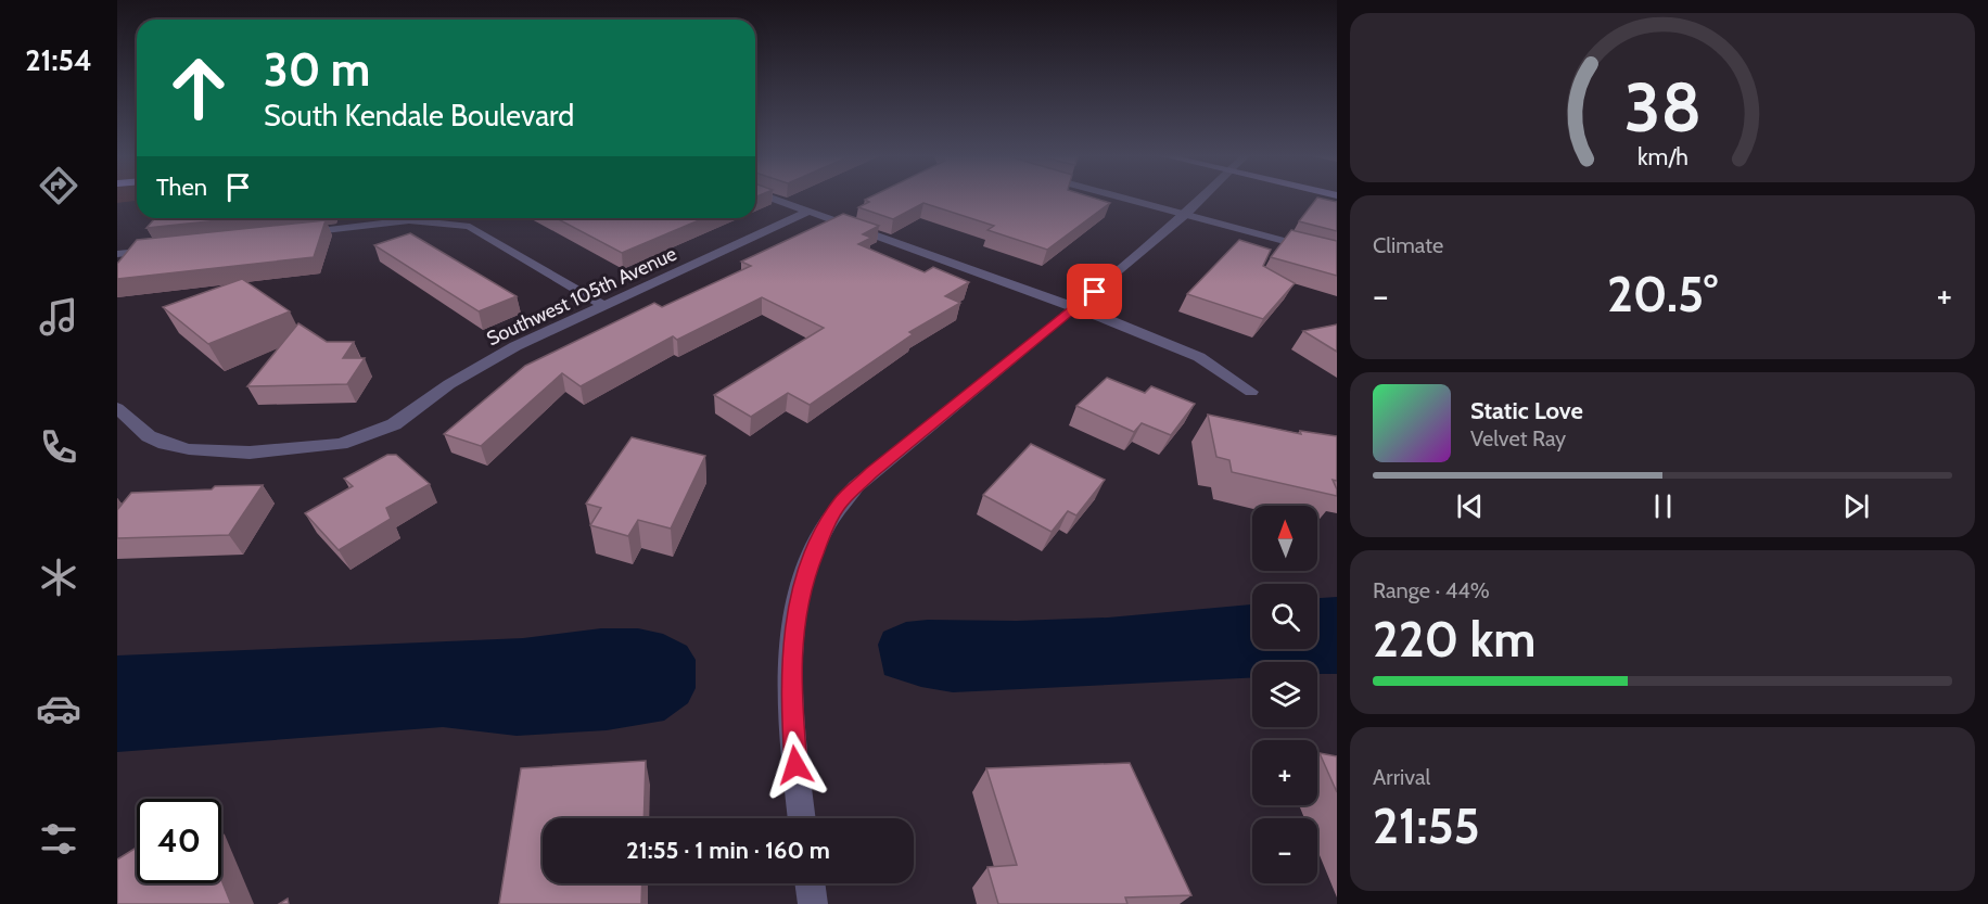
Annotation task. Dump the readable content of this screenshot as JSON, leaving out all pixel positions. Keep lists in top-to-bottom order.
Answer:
{
  "streets": {
    "street": ["Southwest 105th Avenue"]
  },
  "north": "top",
  "page": {
    "tabs": "21:54",
    "turn": ["30 m", "South Kendale Boulevard"],
    "then": "Then",
    "tile": [
      "Climate",
      ["Range · 44%", "220 km"],
      ["Arrival", "21:55"]
    ],
    "heat": ["−", "20.5°", "+"],
    "song": ["Static Love", "Velvet Ray"],
    "map_buttons": ["+", "−"],
    "limit": "40",
    "trip": "21:55 · 1 min · 160 m",
    "gauge": ["38", "km/h"]
  }
}
